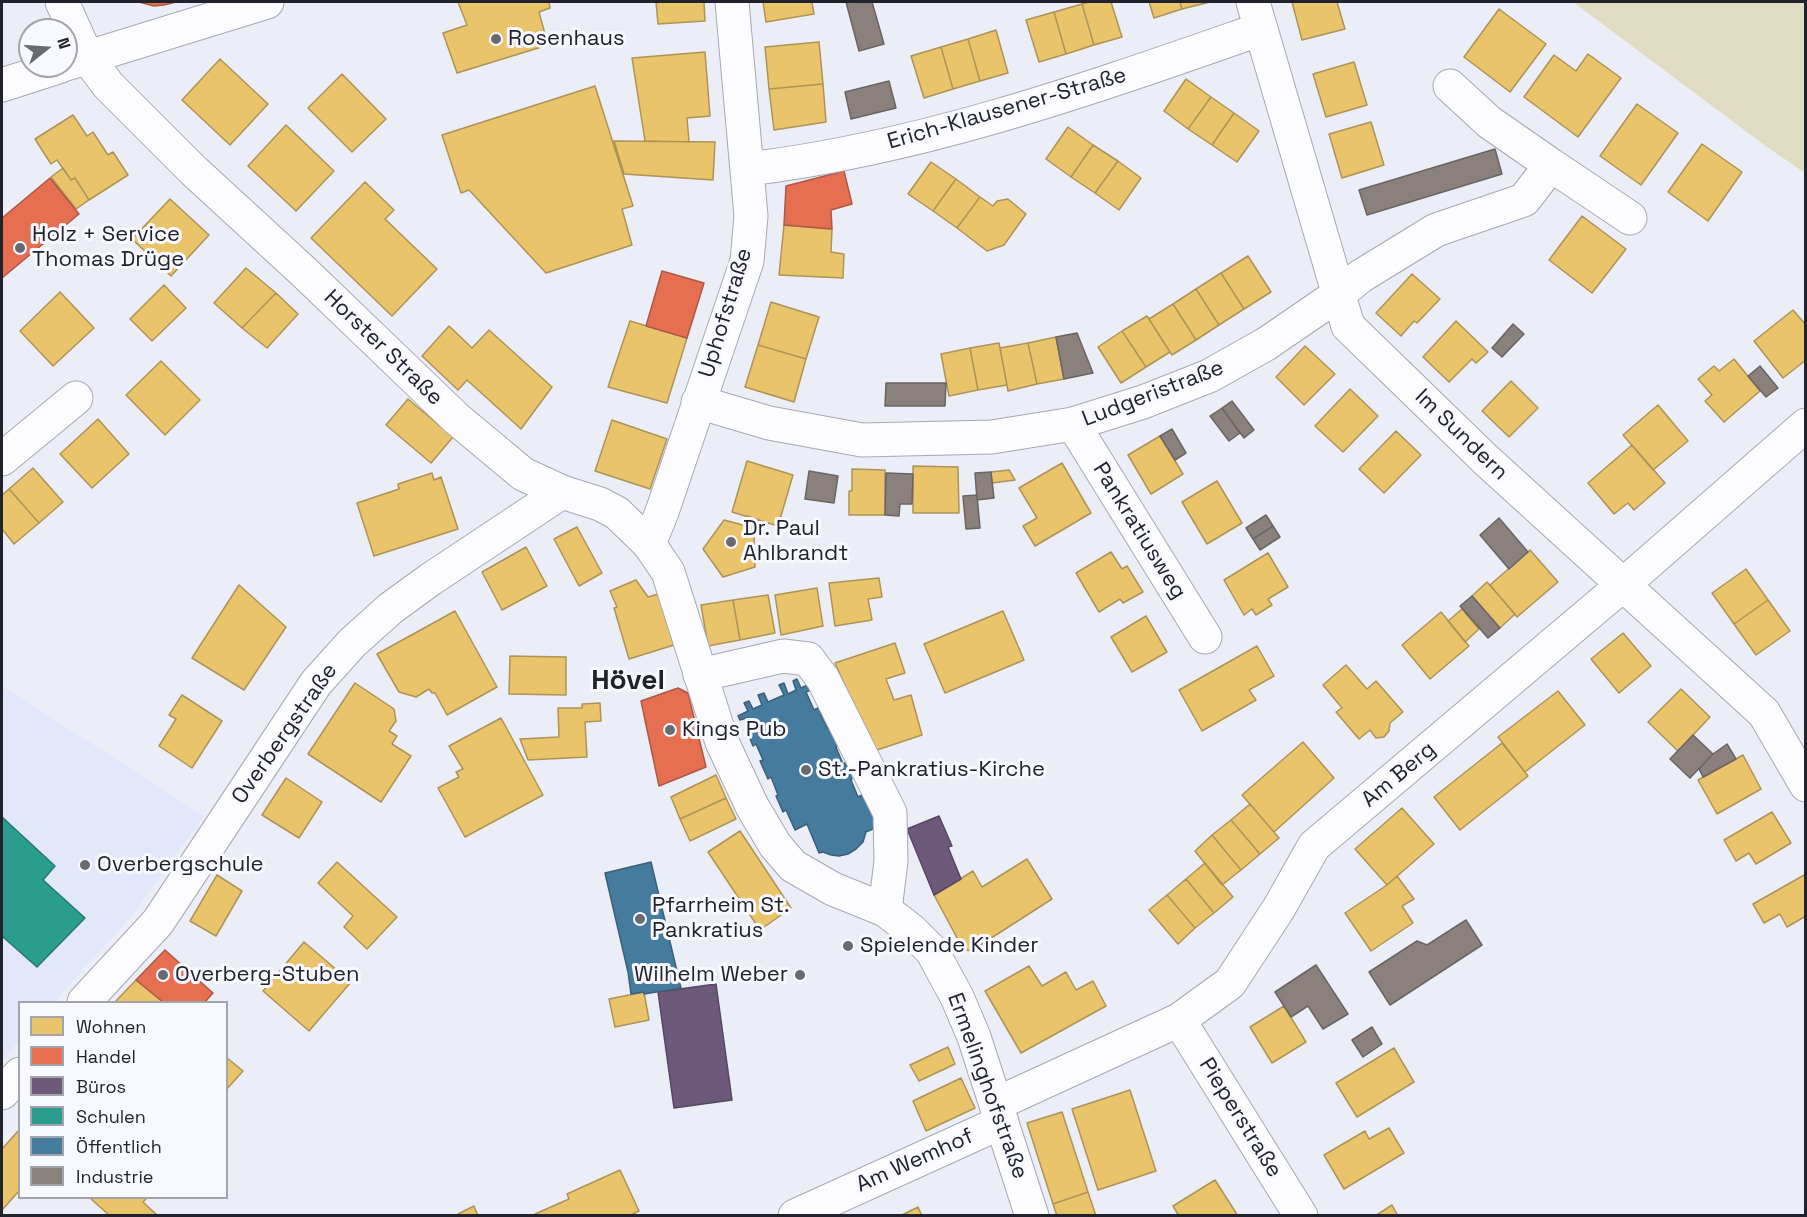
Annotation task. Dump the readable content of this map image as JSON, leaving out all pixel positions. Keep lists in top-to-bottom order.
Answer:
{
  "streets": {
    "street": [
      "Erich-Klausener-Straße",
      "Uphofstraße",
      "Horster Straße",
      "Ludgeristraße",
      "Im Sundern",
      "Pankratiusweg",
      "Overbergstraße",
      "Am Berg",
      "Ermelinghofstraße",
      "Pieperstraße",
      "Am Wemhof"
    ]
  },
  "crossings": [
    ["Erich-Klausener-Straße", "Uphofstraße"],
    ["Erich-Klausener-Straße", "Im Sundern"],
    ["Uphofstraße", "Horster Straße"],
    ["Uphofstraße", "Ludgeristraße"],
    ["Horster Straße", "Overbergstraße"],
    ["Horster Straße", "Ermelinghofstraße"],
    ["Ludgeristraße", "Im Sundern"],
    ["Ludgeristraße", "Pankratiusweg"],
    ["Im Sundern", "Am Berg"],
    ["Am Berg", "Ermelinghofstraße"],
    ["Am Berg", "Pieperstraße"],
    ["Am Berg", "Am Wemhof"],
    ["Ermelinghofstraße", "Am Wemhof"]
  ],
  "districts": ["Hövel"],
  "places": [
    "Rosenhaus",
    "Holz + Service Thomas Drüge",
    "Dr. Paul Ahlbrandt",
    "Kings Pub",
    "St.-Pankratius-Kirche",
    "Overbergschule",
    "Pfarrheim St. Pankratius",
    "Spielende Kinder",
    "Overberg-Stuben",
    "Wilhelm Weber"
  ],
  "legend": [
    "Wohnen",
    "Handel",
    "Büros",
    "Schulen",
    "Öffentlich",
    "Industrie"
  ],
  "north": "right"
}
